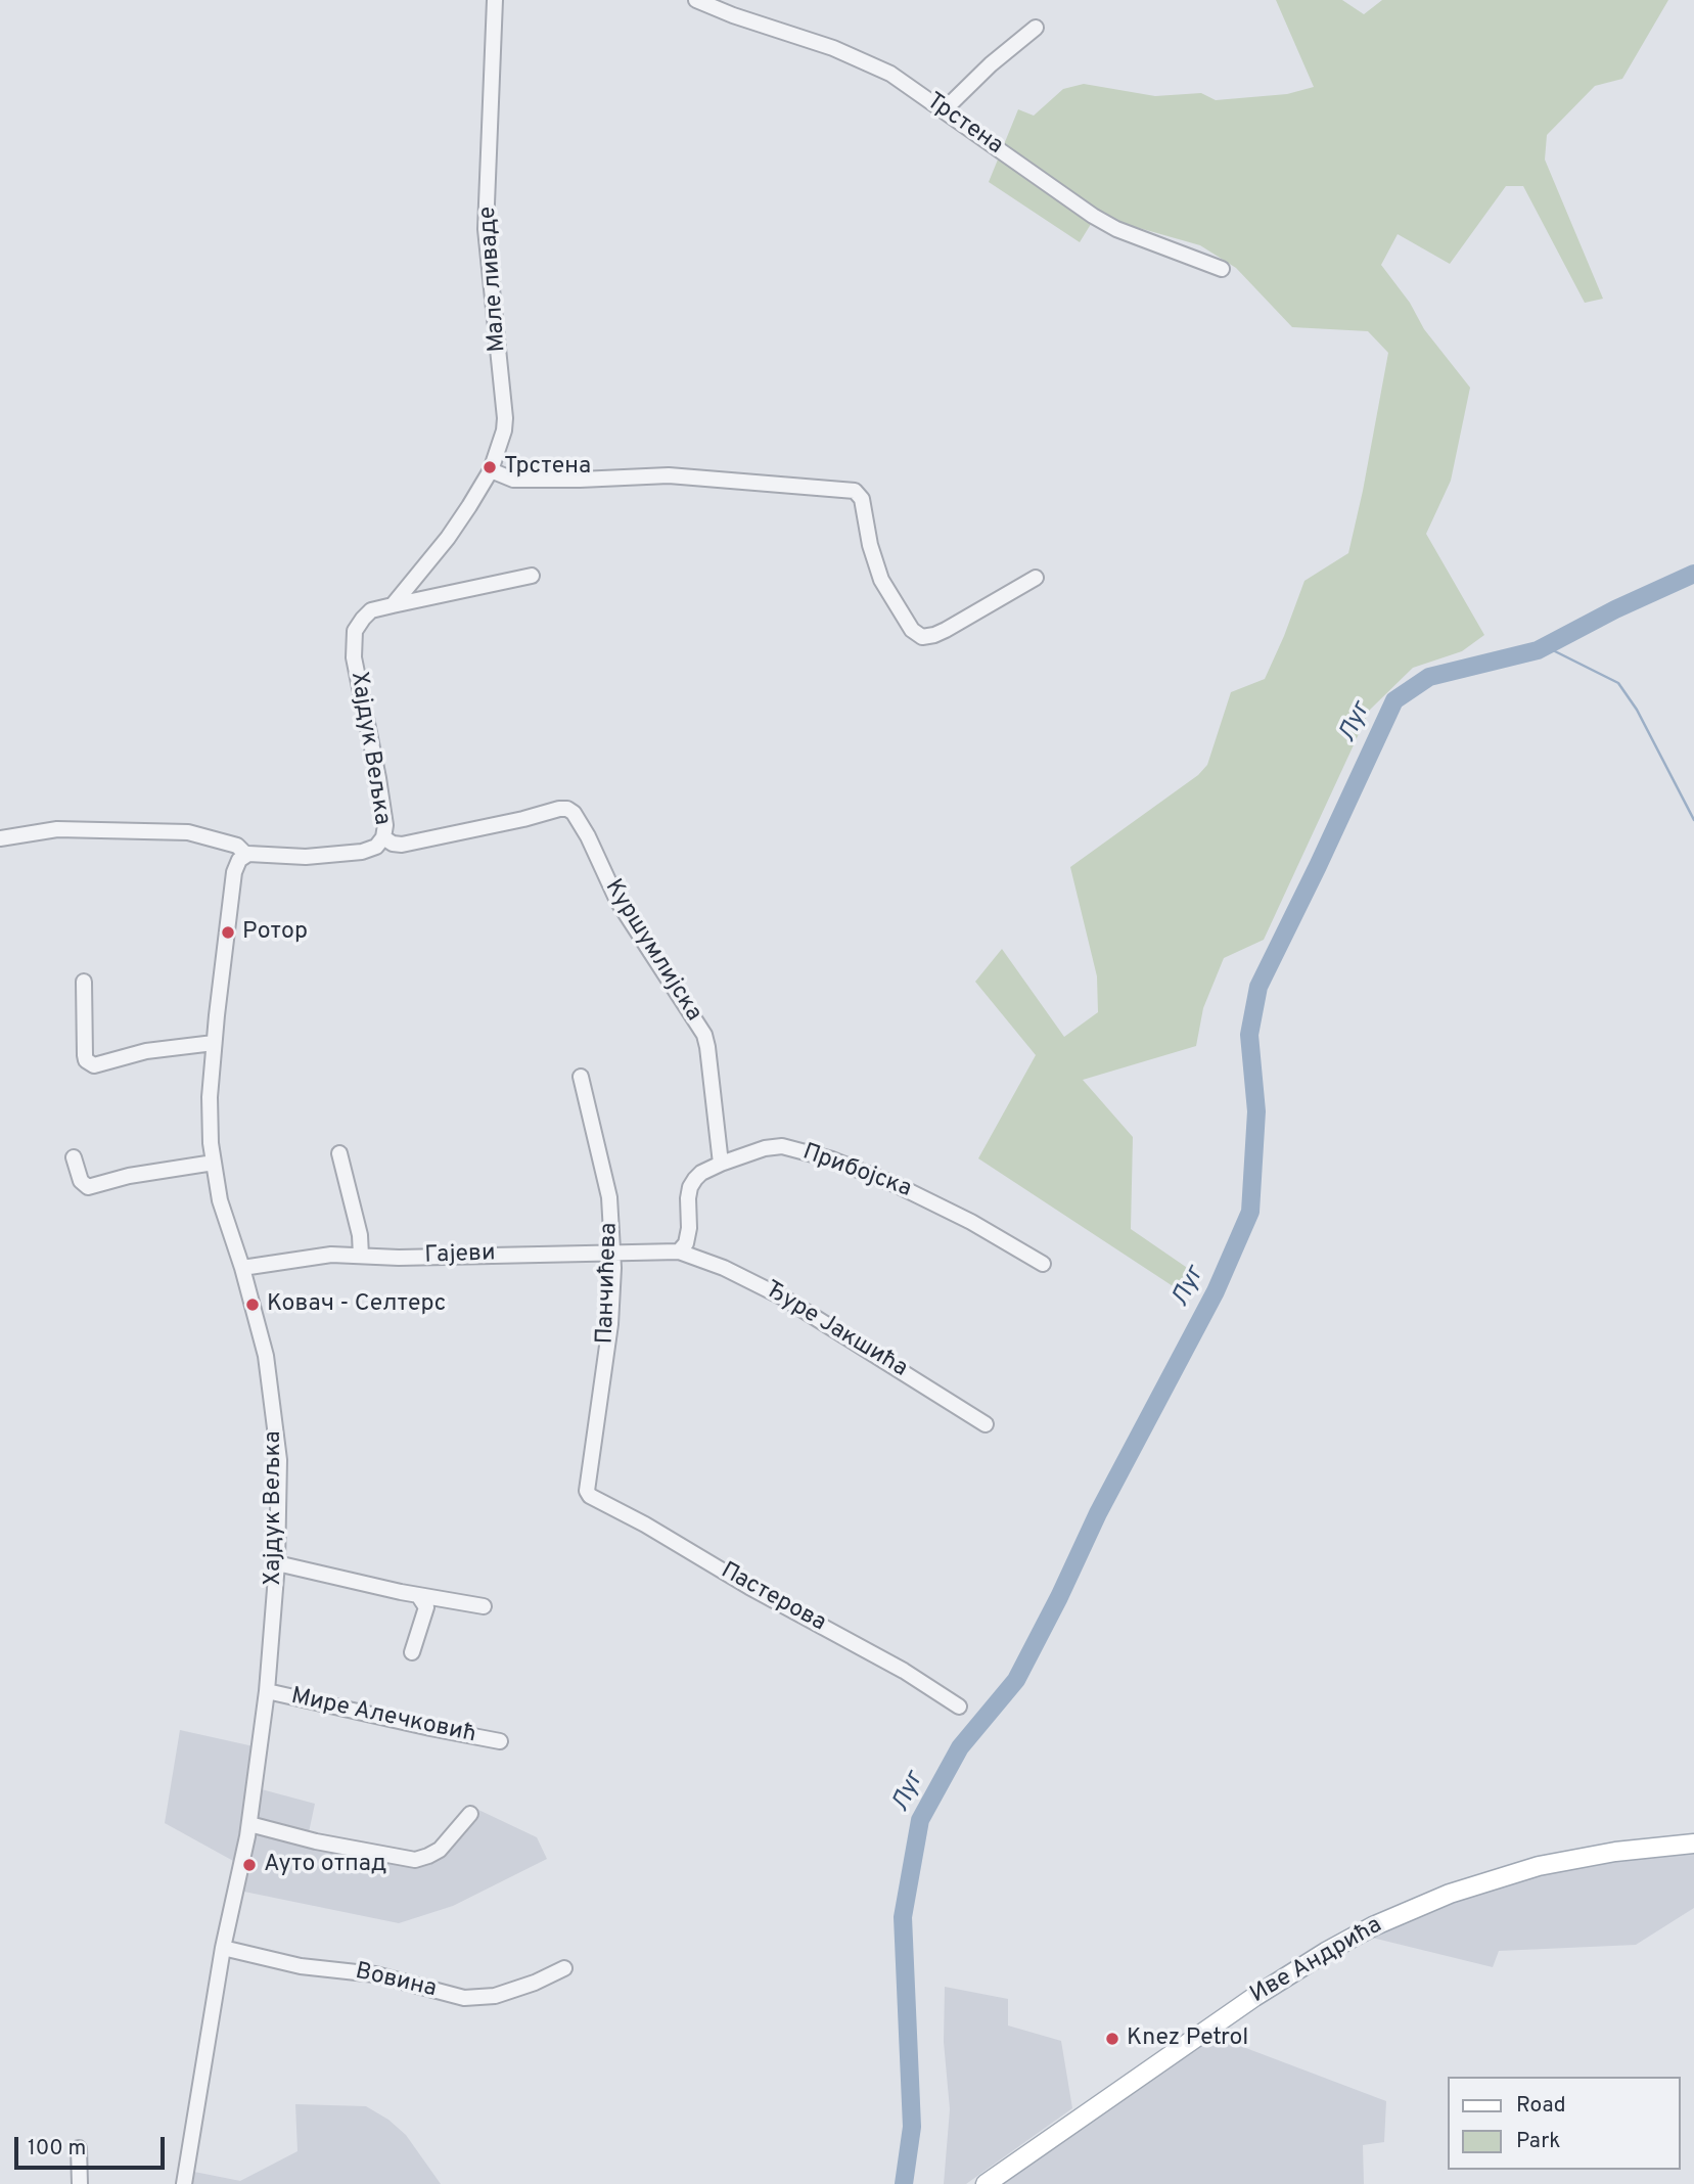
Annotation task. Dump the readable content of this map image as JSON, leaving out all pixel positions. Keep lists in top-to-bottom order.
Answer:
{
  "streets": {
    "main road": ["Иве Андрића"],
    "street": [
      "Трстена",
      "Мале ливаде",
      "Хајдук Вељка",
      "Куршумлијска",
      "Прибојска",
      "Гајеви",
      "Панчићева",
      "Ђуре Јакшића",
      "Пастерова",
      "Мире Алечковић",
      "Вовина"
    ]
  },
  "crossings": [
    ["Мале ливаде", "Хајдук Вељка"],
    ["Хајдук Вељка", "Куршумлијска"],
    ["Хајдук Вељка", "Гајеви"],
    ["Хајдук Вељка", "Мире Алечковић"],
    ["Хајдук Вељка", "Вовина"],
    ["Куршумлијска", "Прибојска"],
    ["Прибојска", "Гајеви"],
    ["Прибојска", "Ђуре Јакшића"],
    ["Гајеви", "Панчићева"],
    ["Гајеви", "Ђуре Јакшића"],
    ["Панчићева", "Пастерова"]
  ],
  "water": ["Луг"],
  "places": [
    "Трстена",
    "Ротор",
    "Ковач - Селтерс",
    "Ауто отпад",
    "Knez Petrol"
  ],
  "legend": ["Road", "Park"],
  "scale_bar": "100 m"
}
